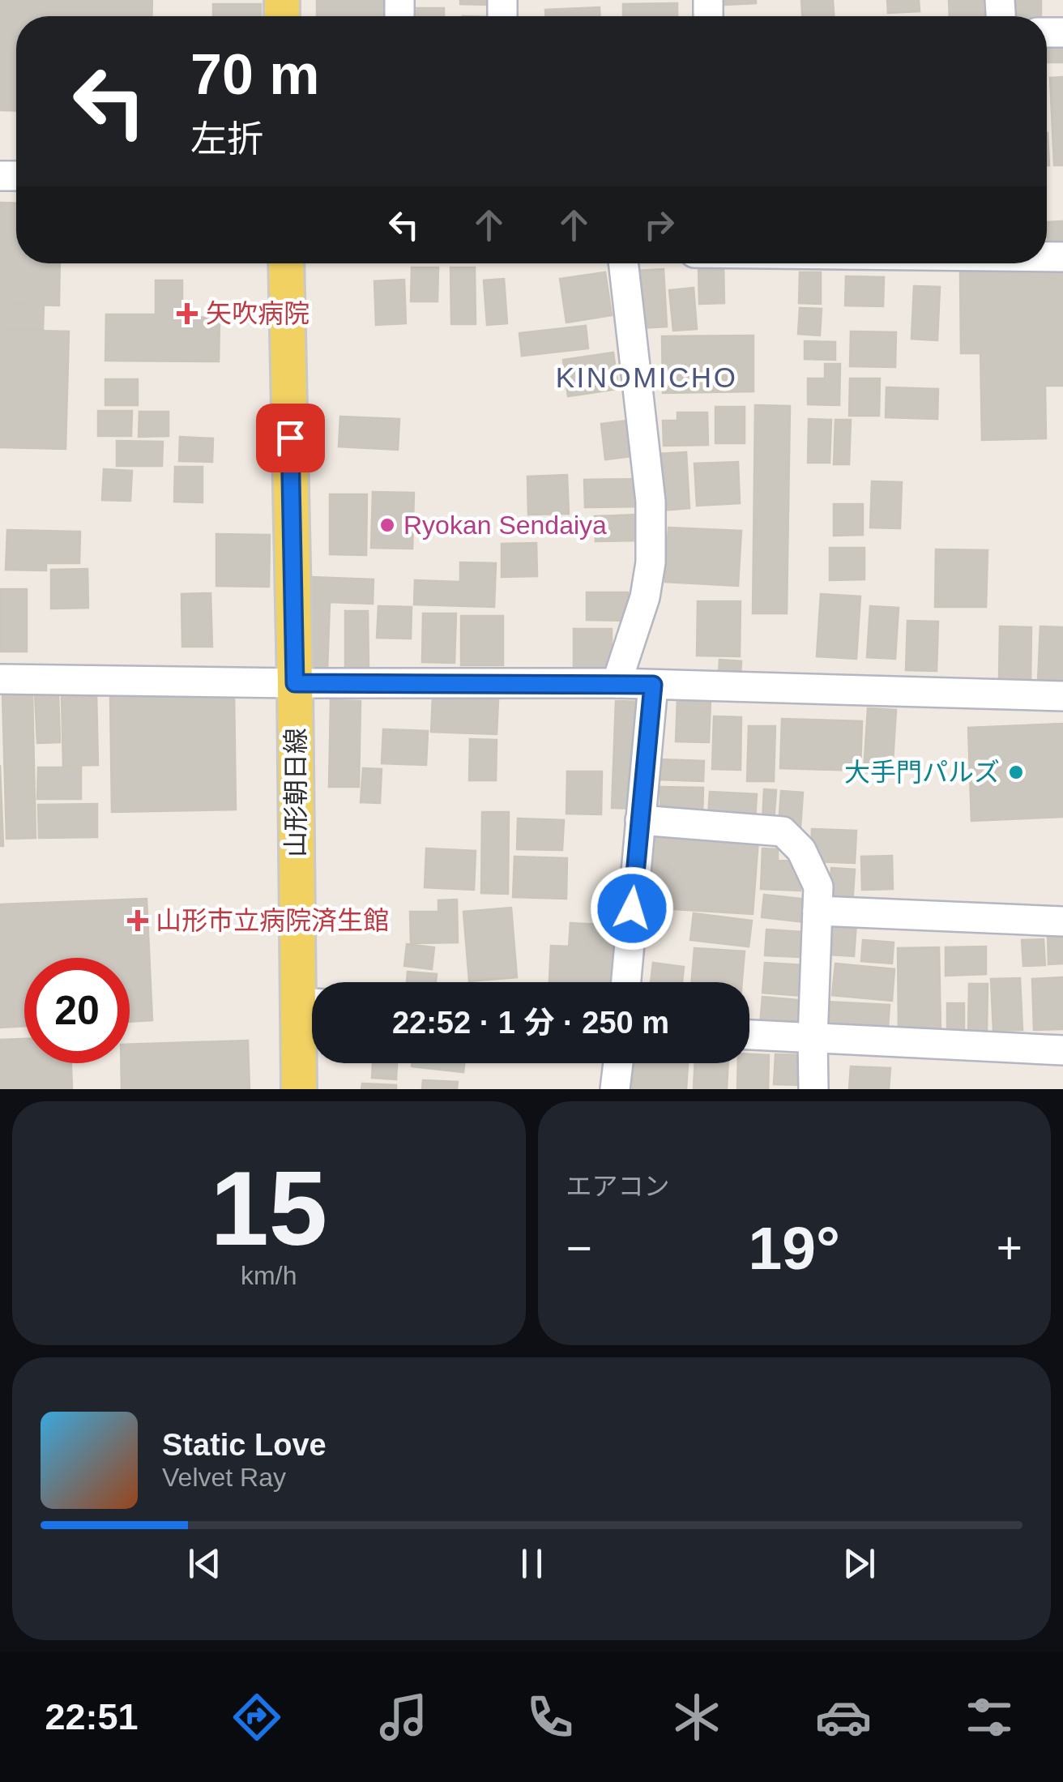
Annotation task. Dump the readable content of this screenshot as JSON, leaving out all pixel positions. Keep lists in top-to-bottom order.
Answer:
{
  "streets": {
    "main road": ["山形朝日線"]
  },
  "districts": ["KINOMICHO"],
  "places": {
    "health": ["矢吹病院", "山形市立病院済生館"],
    "other": ["Ryokan Sendaiya", "大手門パルズ"]
  },
  "page": {
    "turn": ["70 m", "左折"],
    "limit": "20",
    "trip": "22:52 · 1 分 · 250 m",
    "tile": [
      ["15", "km/h"],
      "エアコン"
    ],
    "heat": ["−", "19°", "+"],
    "song": ["Static Love", "Velvet Ray"],
    "tabs": "22:51"
  }
}
